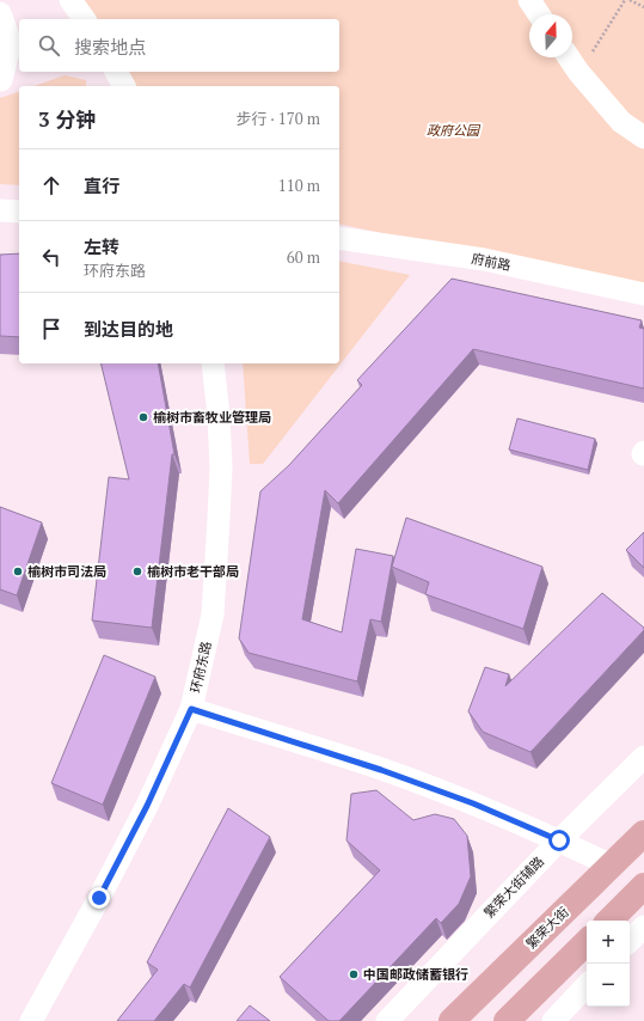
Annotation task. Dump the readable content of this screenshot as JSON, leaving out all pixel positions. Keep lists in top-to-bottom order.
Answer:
{
  "streets": {
    "main road": ["繁荣大街"],
    "street": ["府前路", "环府东路", "繁荣大街辅路"]
  },
  "parks": ["政府公园"],
  "places": [
    "榆树市畜牧业管理局",
    "榆树市司法局",
    "榆树市老干部局",
    "中国邮政储蓄银行"
  ],
  "north": "top",
  "page": {
    "search": "搜索地点",
    "heading": ["3 分钟", "步行 · 170 m"],
    "list": [
      ["直行", "110 m"],
      ["左转", "环府东路", "60 m"],
      "到达目的地"
    ],
    "map_buttons": ["+", "−"]
  }
}
